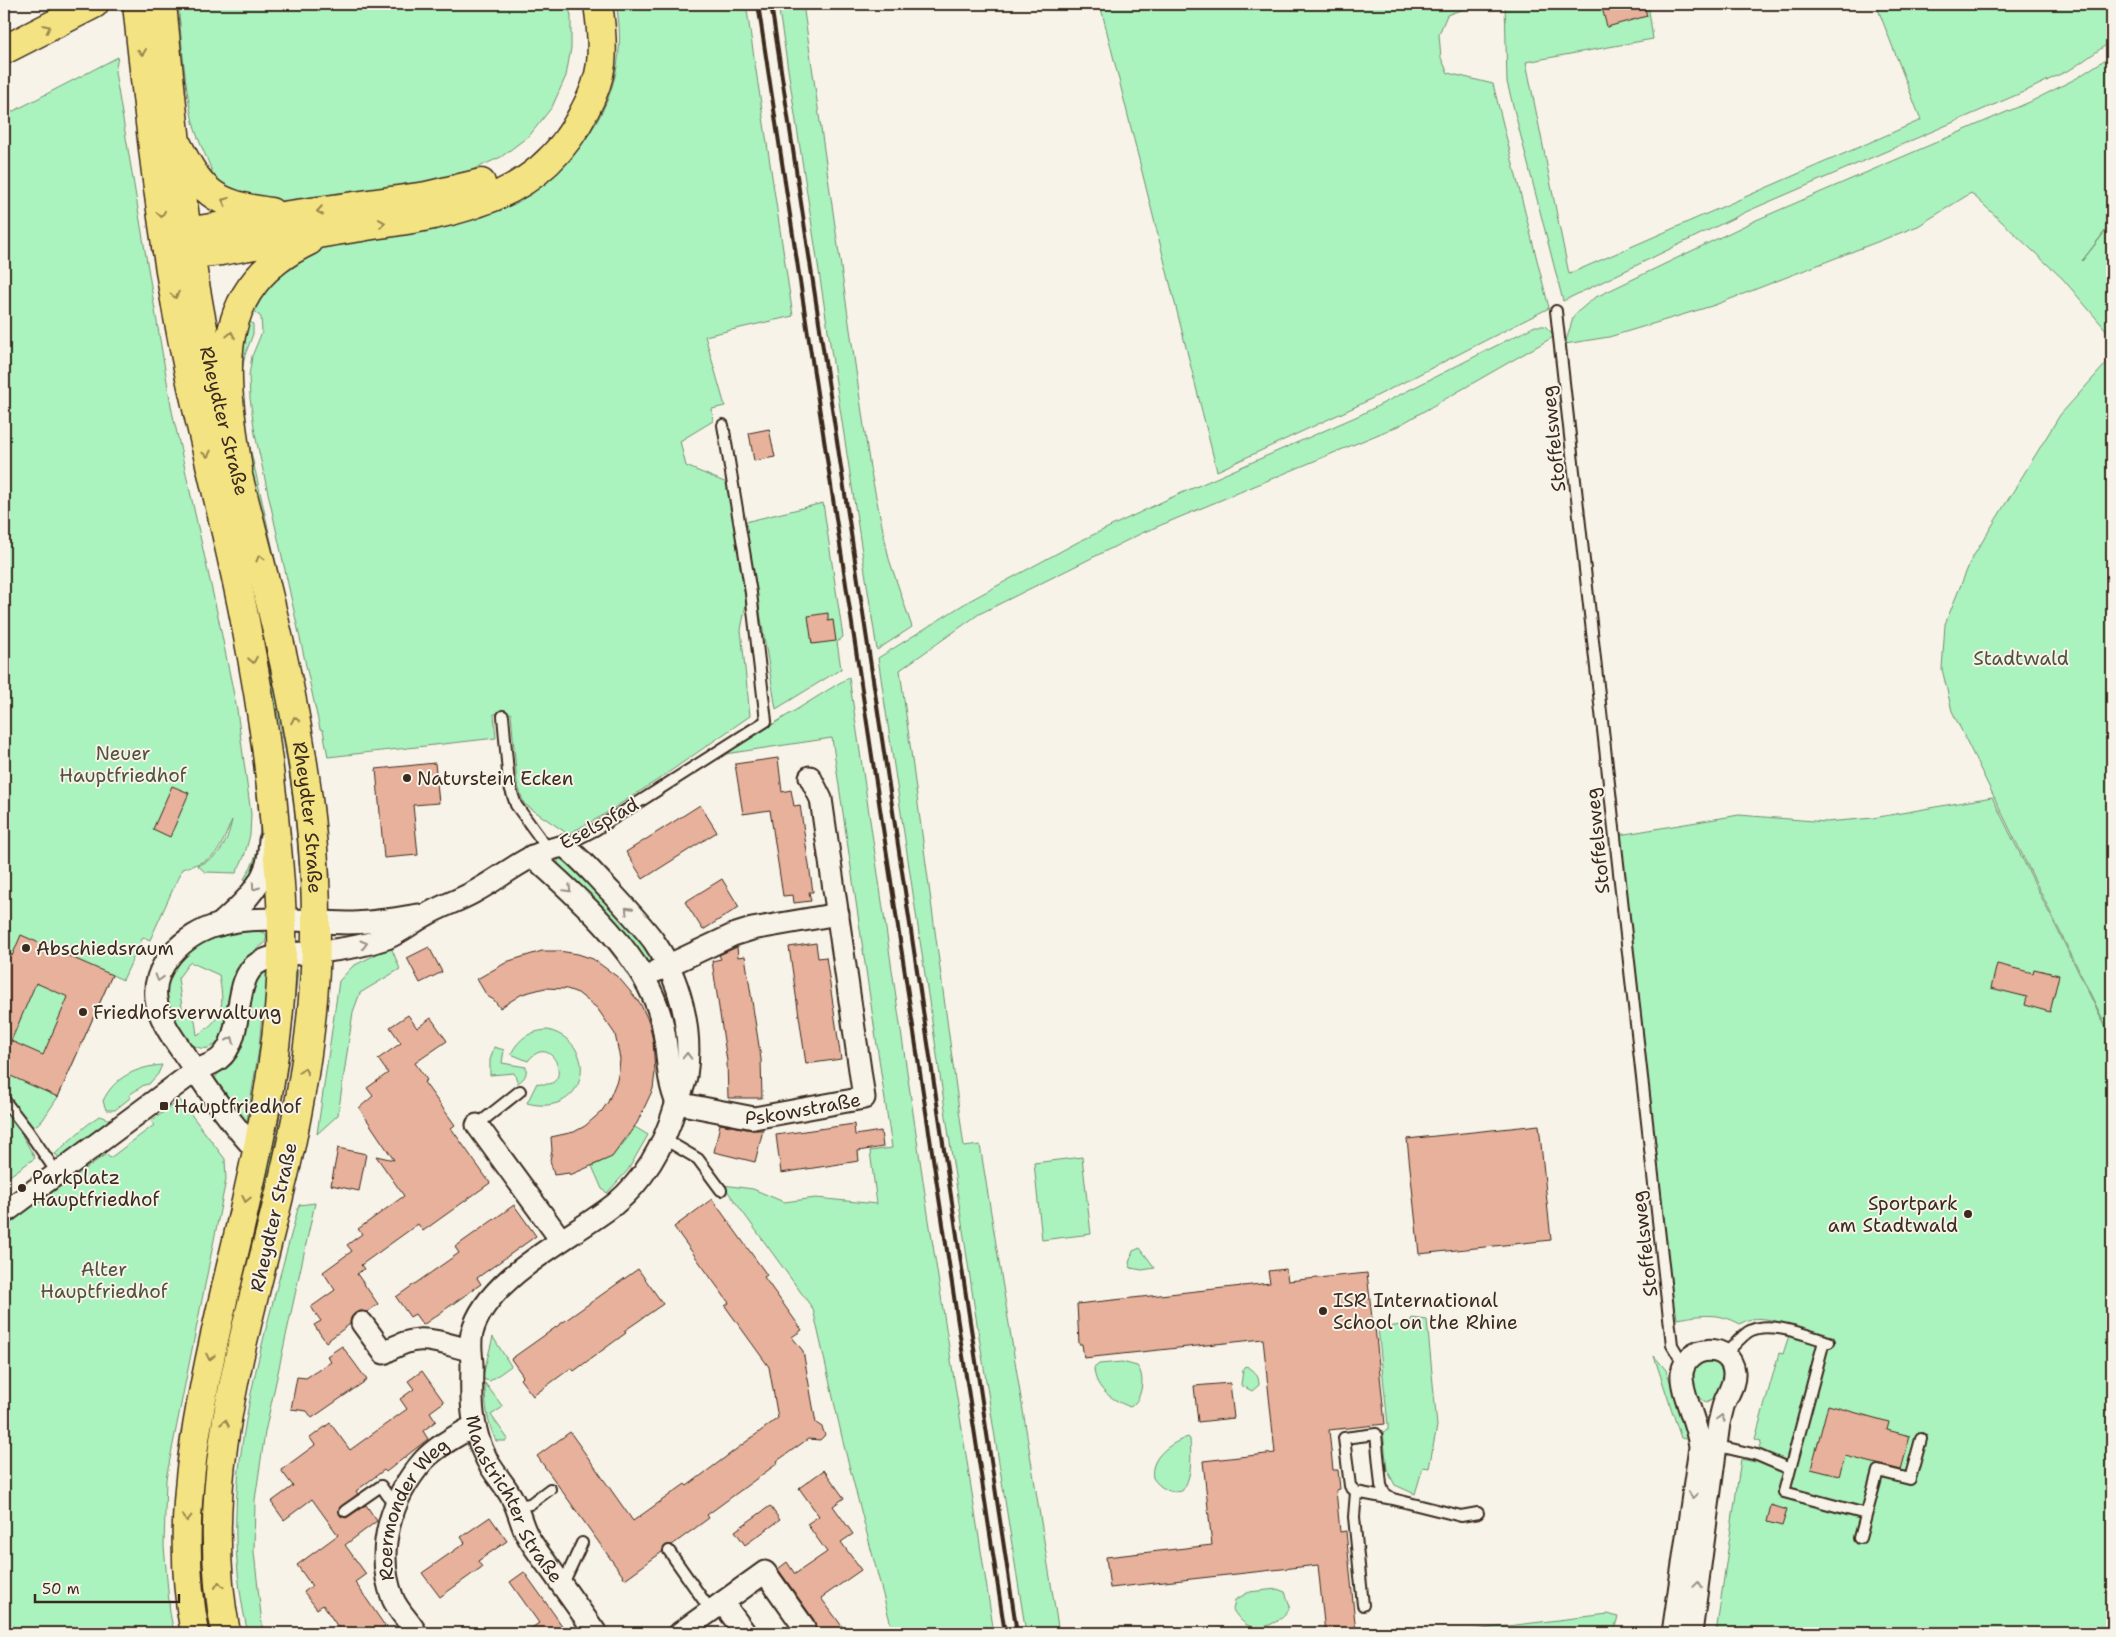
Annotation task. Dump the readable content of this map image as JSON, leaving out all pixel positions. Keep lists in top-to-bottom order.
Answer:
{
  "streets": {
    "main road": ["Rheydter Straße"],
    "street": [
      "Eselspfad",
      "Pskowstraße",
      "Maastrichter Straße",
      "Roermonder Weg"
    ],
    "lane": ["Stoffelsweg"]
  },
  "crossings": [
    ["Rheydter Straße", "Eselspfad"],
    ["Eselspfad", "Maastrichter Straße"],
    ["Pskowstraße", "Maastrichter Straße"],
    ["Maastrichter Straße", "Roermonder Weg"]
  ],
  "parks": ["Stadtwald", "Neuer Hauptfriedhof", "Alter Hauptfriedhof"],
  "places": {
    "other": [
      "Naturstein Ecken",
      "Abschiedsraum",
      "Friedhofsverwaltung",
      "Parkplatz Hauptfriedhof",
      "Sportpark am Stadtwald",
      "ISR International School on the Rhine"
    ],
    "transit": ["Hauptfriedhof"]
  },
  "scale_bar": "50 m"
}
